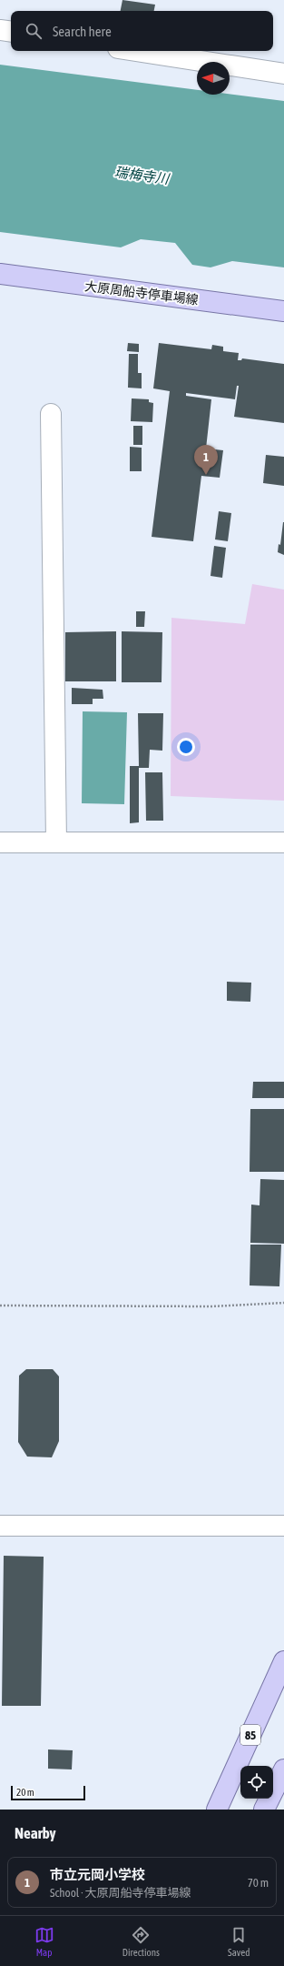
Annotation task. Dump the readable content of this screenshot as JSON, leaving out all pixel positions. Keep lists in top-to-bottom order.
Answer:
{
  "streets": {
    "main road": ["大原周船寺停車場線", "85"]
  },
  "water": ["瑞梅寺川"],
  "scale_bar": "20 m",
  "north": "left",
  "page": {
    "search": "Search here",
    "pins": "1",
    "scale": "20 m",
    "heading": "Nearby",
    "list": [
      {
        "mark": "1",
        "name": "市立元岡小学校",
        "note": "School · 大原周船寺停車場線",
        "value": "70 m"
      }
    ],
    "nav": ["Map", "Directions", "Saved"]
  }
}
